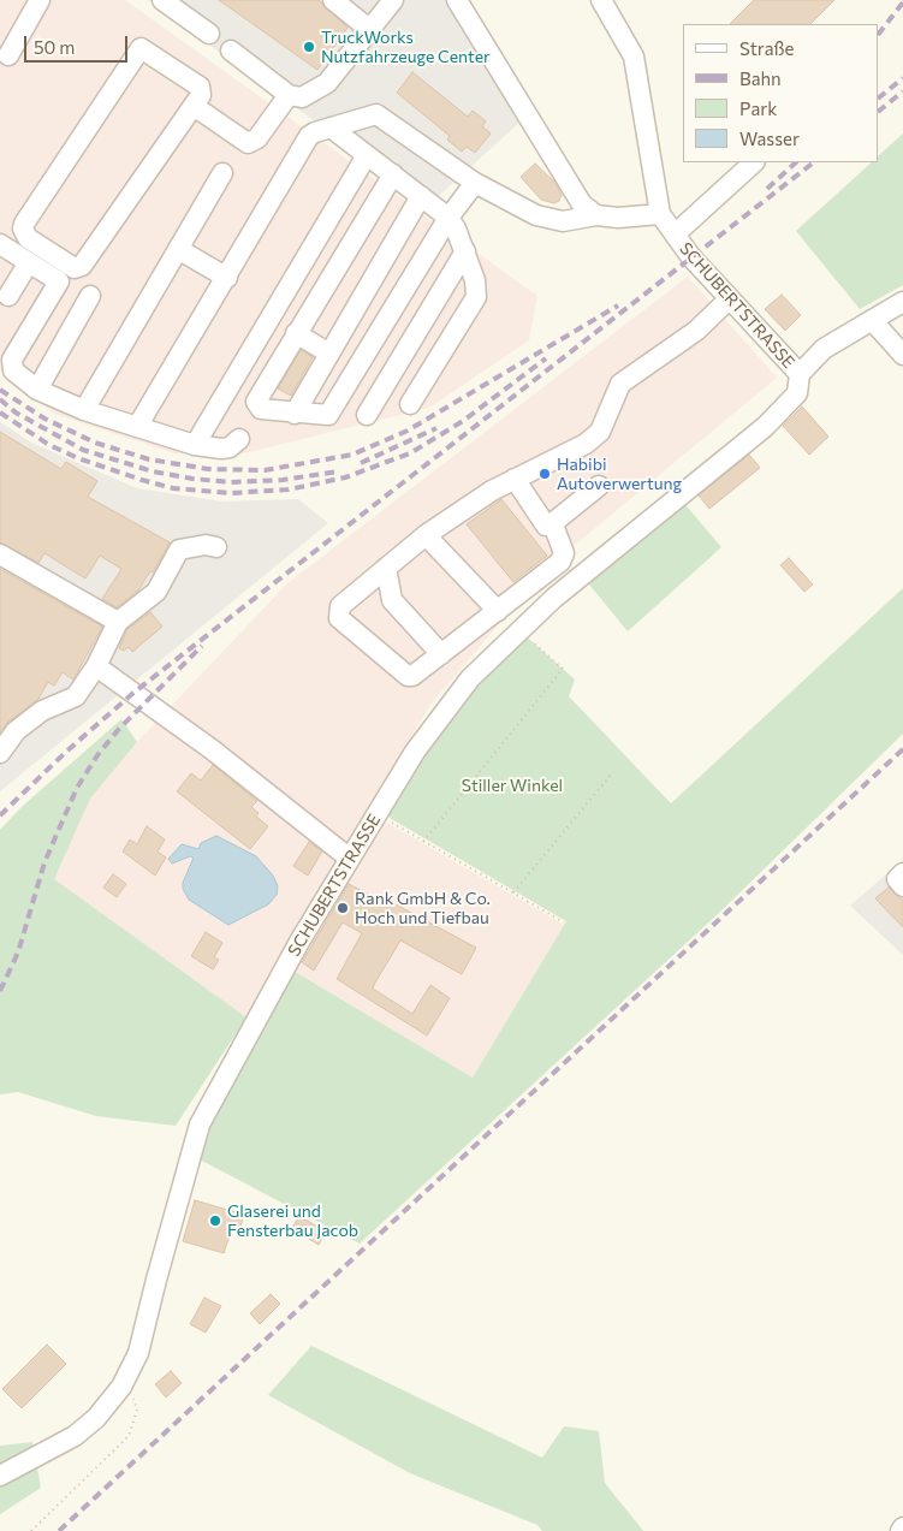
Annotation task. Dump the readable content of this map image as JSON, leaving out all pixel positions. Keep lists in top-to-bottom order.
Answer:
{
  "streets": {
    "street": ["SCHUBERTSTRASSE"]
  },
  "parks": ["Stiller Winkel"],
  "places": [
    "TruckWorks Nutzfahrzeuge Center",
    "Habibi Autoverwertung",
    "Rank GmbH & Co. Hoch und Tiefbau",
    "Glaserei und Fensterbau Jacob"
  ],
  "legend": [
    "Straße",
    "Bahn",
    "Park",
    "Wasser"
  ],
  "scale_bar": "50 m"
}
